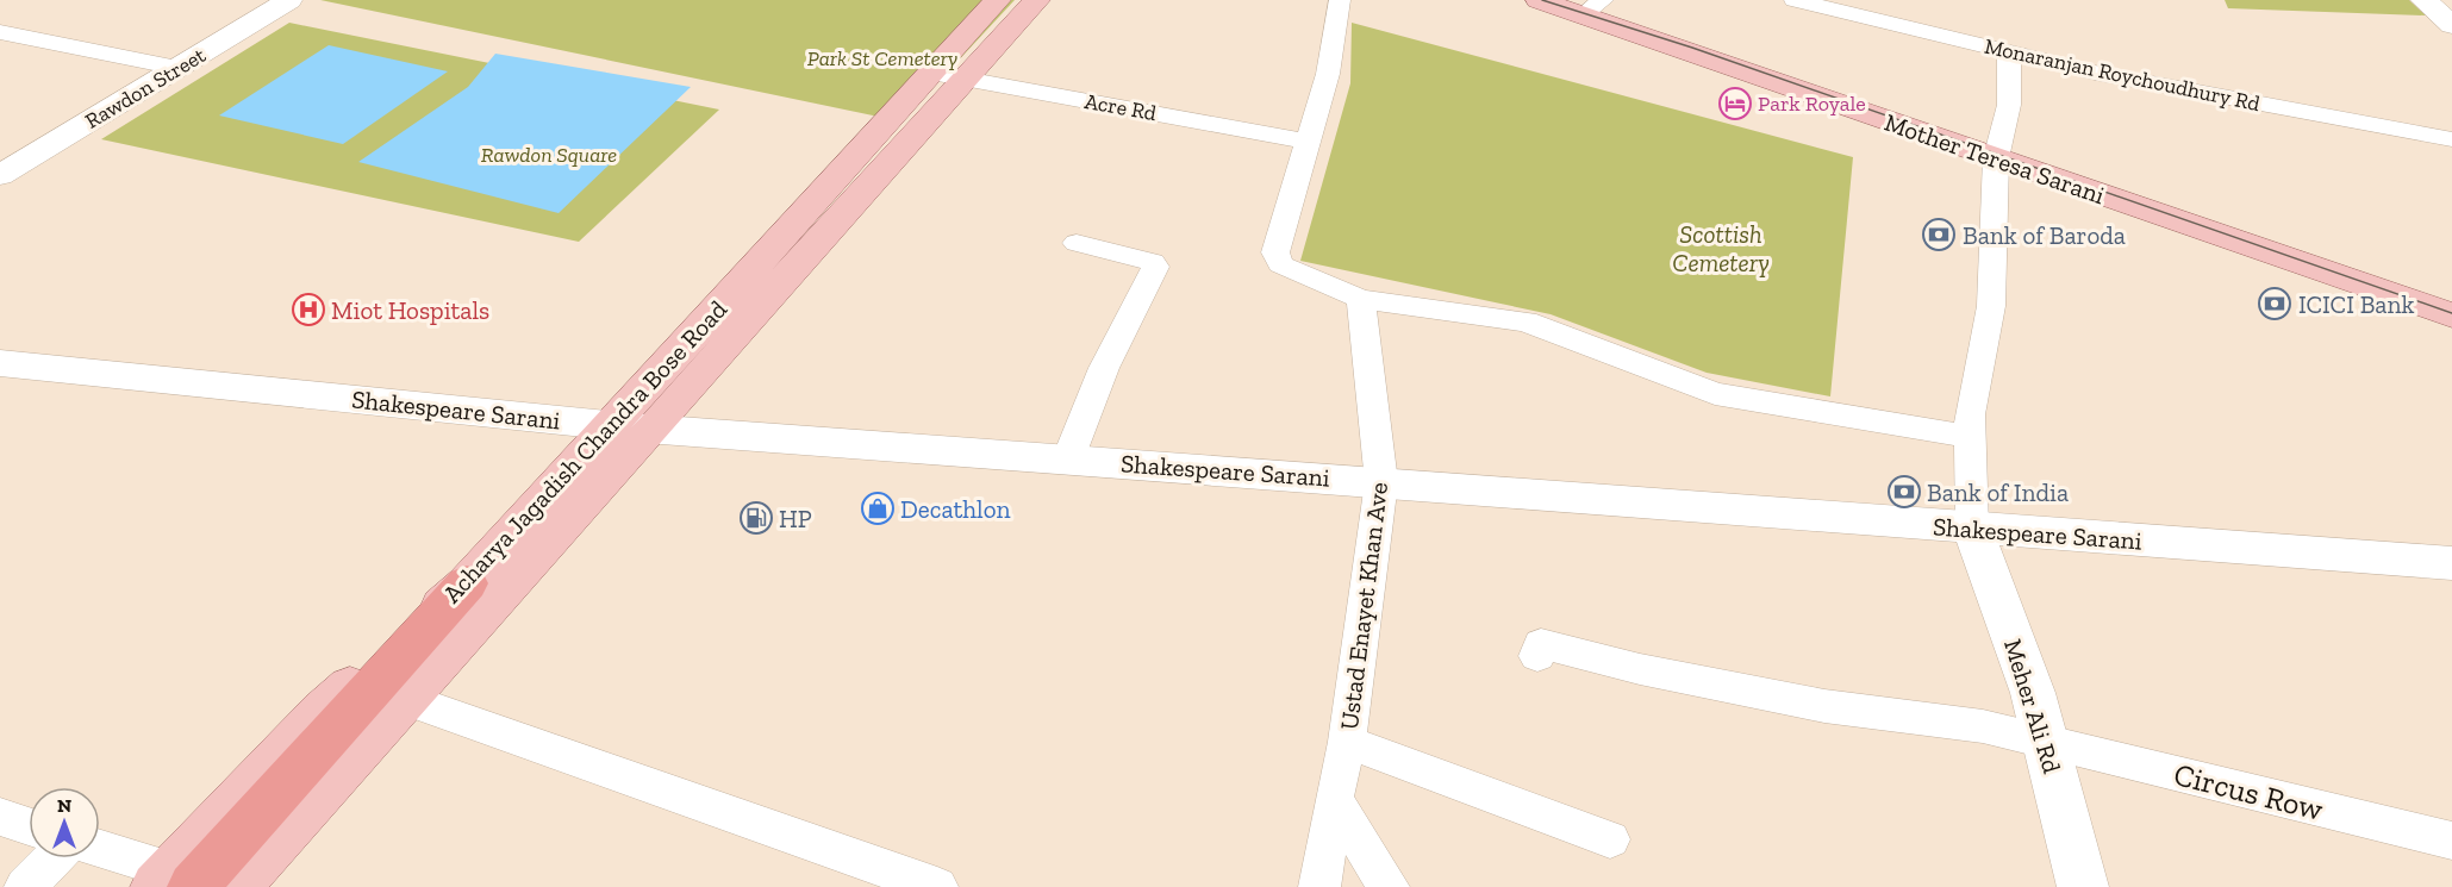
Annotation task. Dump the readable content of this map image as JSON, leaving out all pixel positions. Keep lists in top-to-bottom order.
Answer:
{
  "streets": {
    "main road": [
      "Rawdon Street",
      "Mother Teresa Sarani",
      "Shakespeare Sarani",
      "Acharya Jagadish Chandra Bose Road",
      "Meher Ali Rd"
    ],
    "street": [
      "Monaranjan Roychoudhury Rd",
      "Acre Rd",
      "Ustad Enayet Khan Ave",
      "Circus Row"
    ]
  },
  "crossings": [
    ["Acre Rd", "Acharya Jagadish Chandra Bose Road"],
    ["Shakespeare Sarani", "Acharya Jagadish Chandra Bose Road"],
    ["Shakespeare Sarani", "Ustad Enayet Khan Ave"],
    ["Shakespeare Sarani", "Meher Ali Rd"],
    ["Meher Ali Rd", "Circus Row"]
  ],
  "parks": ["Park St Cemetery", "Rawdon Square", "Scottish Cemetery"],
  "places": {
    "hotel": ["Park Royale"],
    "bank": ["Bank of Baroda", "ICICI Bank", "Bank of India"],
    "hospital": ["Miot Hospitals"],
    "shop": ["Decathlon"],
    "fuel station": ["HP"]
  },
  "north": "top"
}
